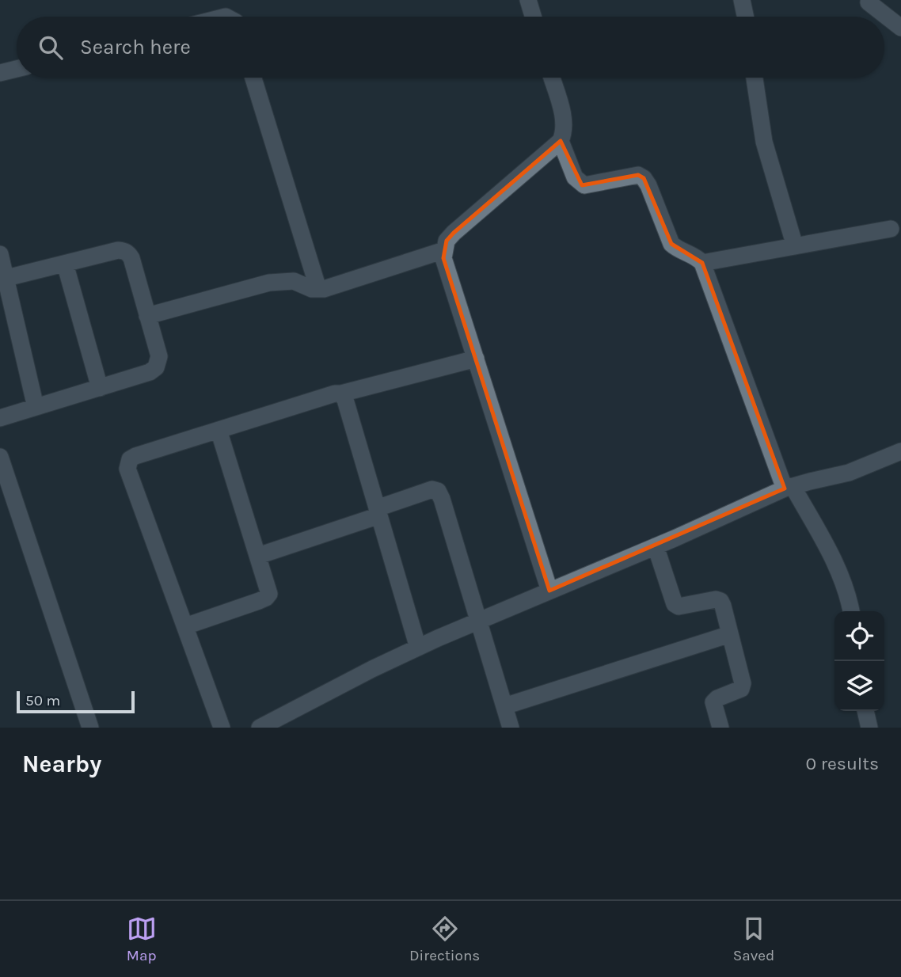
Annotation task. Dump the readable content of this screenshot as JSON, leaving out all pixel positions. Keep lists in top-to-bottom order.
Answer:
{
  "scale_bar": "50 m",
  "page": {
    "search": "Search here",
    "scale": "50 m",
    "heading": ["Nearby", "0 results"],
    "nav": ["Map", "Directions", "Saved"]
  }
}
